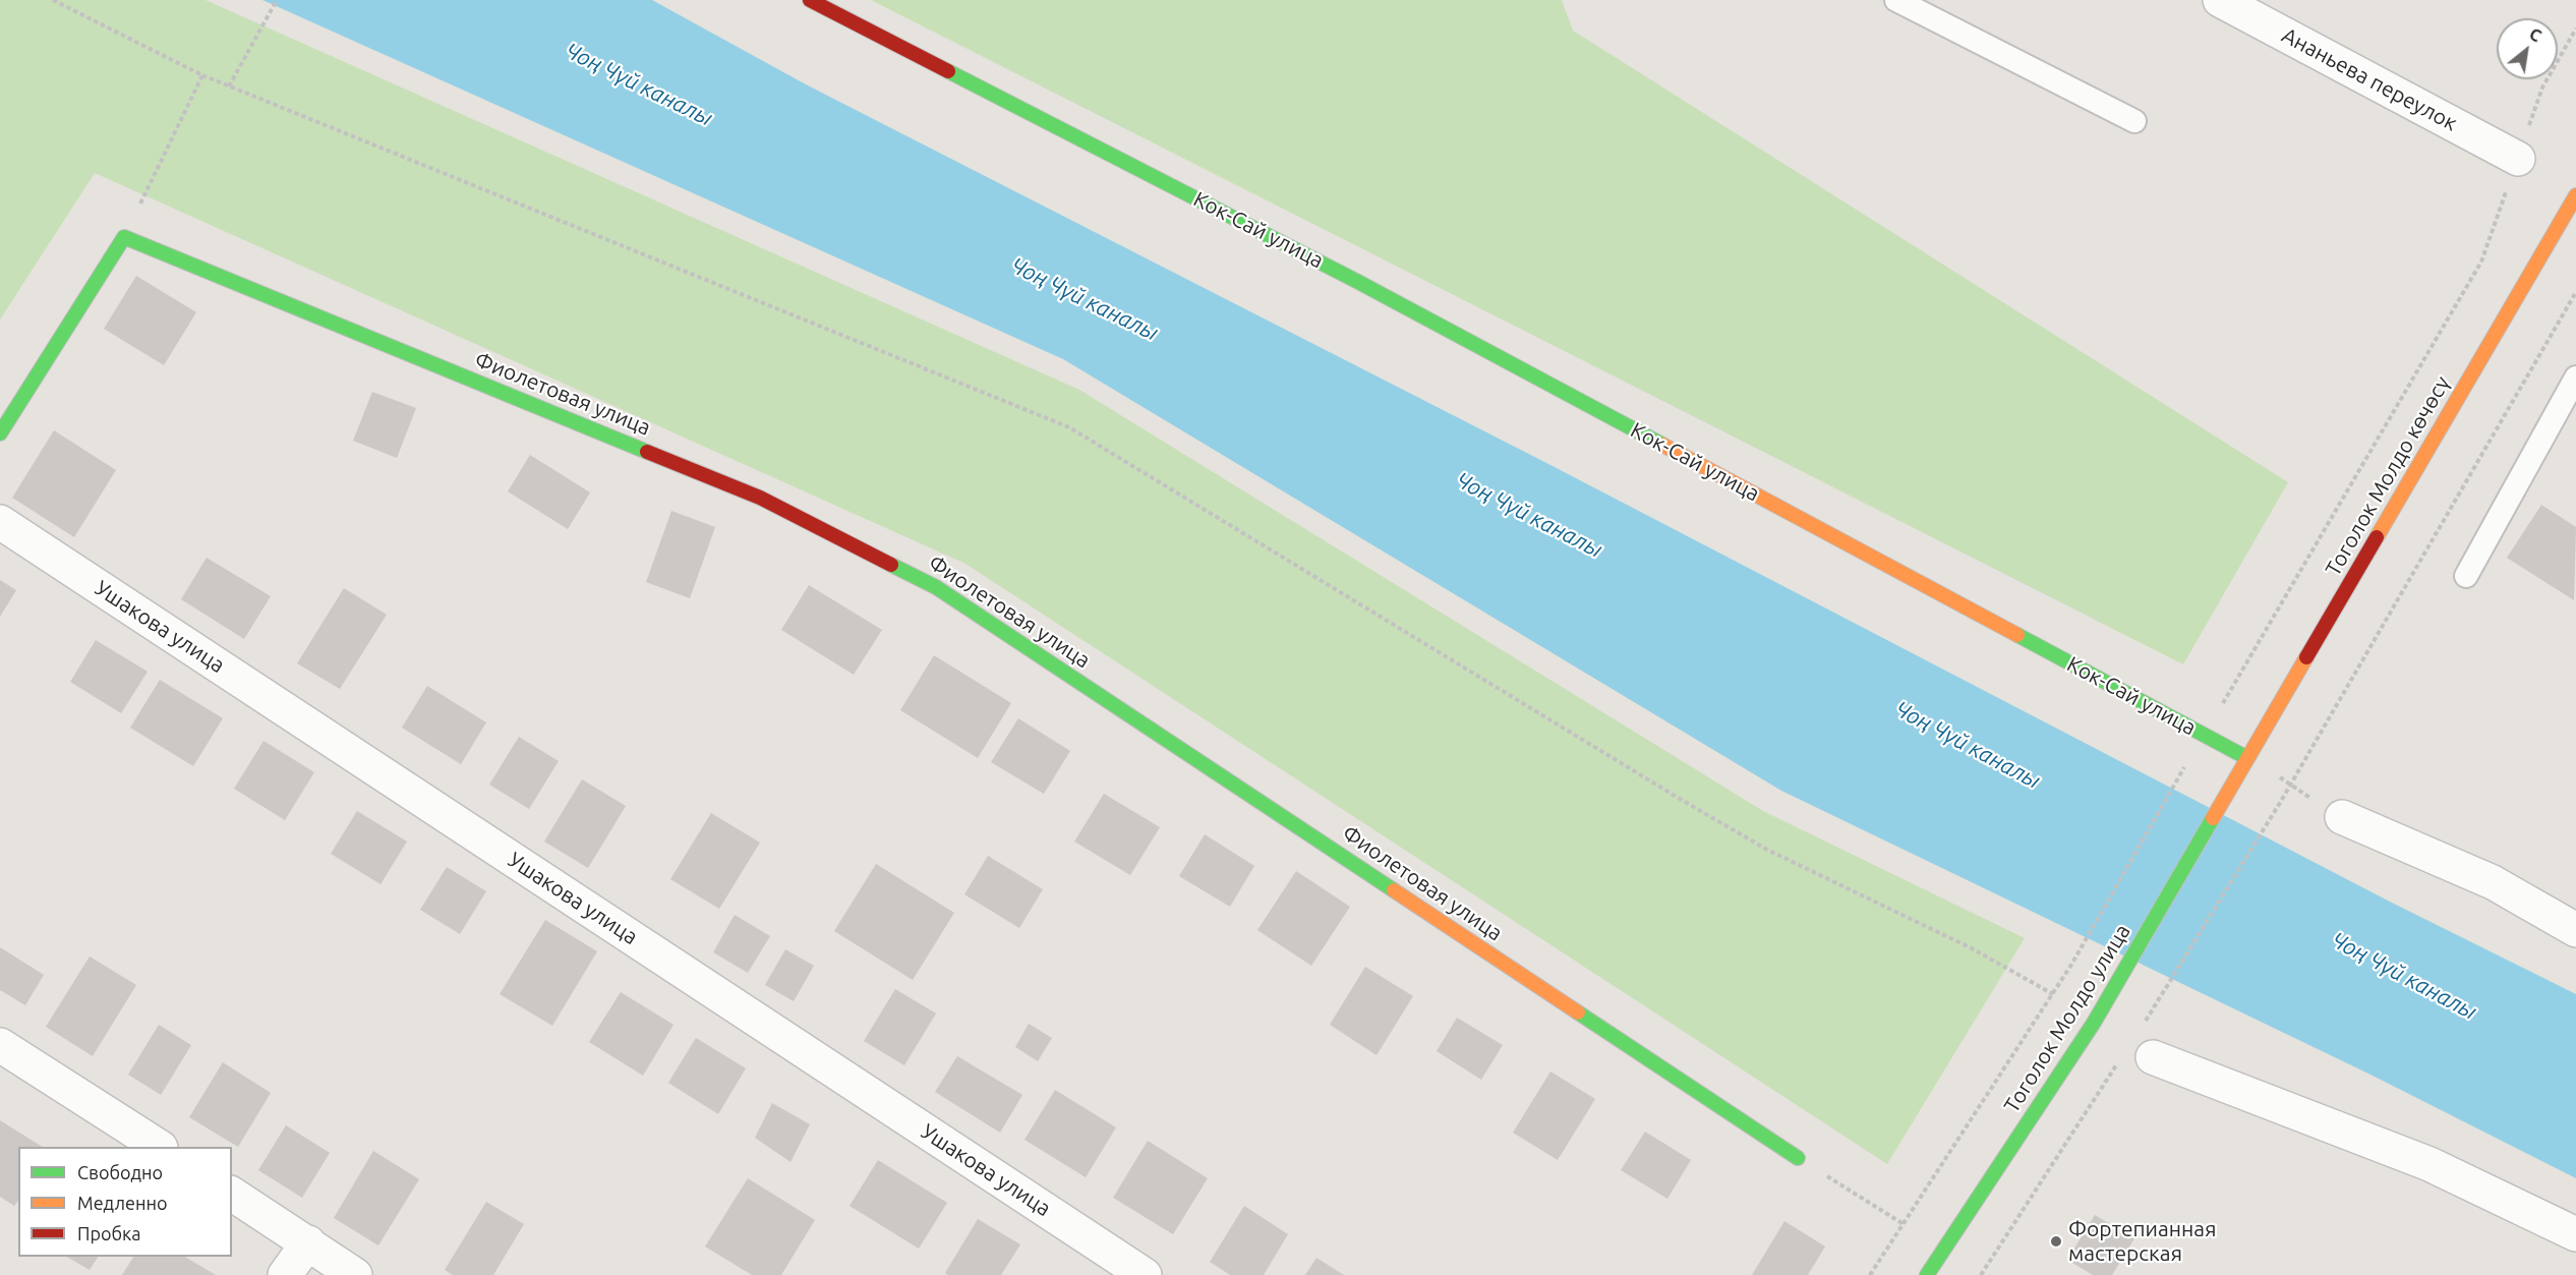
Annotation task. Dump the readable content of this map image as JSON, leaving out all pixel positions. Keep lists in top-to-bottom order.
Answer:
{
  "streets": {
    "street": [
      "Ананьева переулок",
      "Кок-Сай улица",
      "Фиолетовая улица",
      "Тоголок Молдо көчөсү",
      "Ушакова улица",
      "Тоголок Молдо улица"
    ]
  },
  "crossings": [
    ["Кок-Сай улица", "Тоголок Молдо көчөсү"],
    ["Тоголок Молдо көчөсү", "Тоголок Молдо улица"]
  ],
  "water": ["Чоң Чүй каналы"],
  "places": ["Фортепианная мастерская"],
  "legend": ["Свободно", "Медленно", "Пробка"],
  "north": "top right"
}
